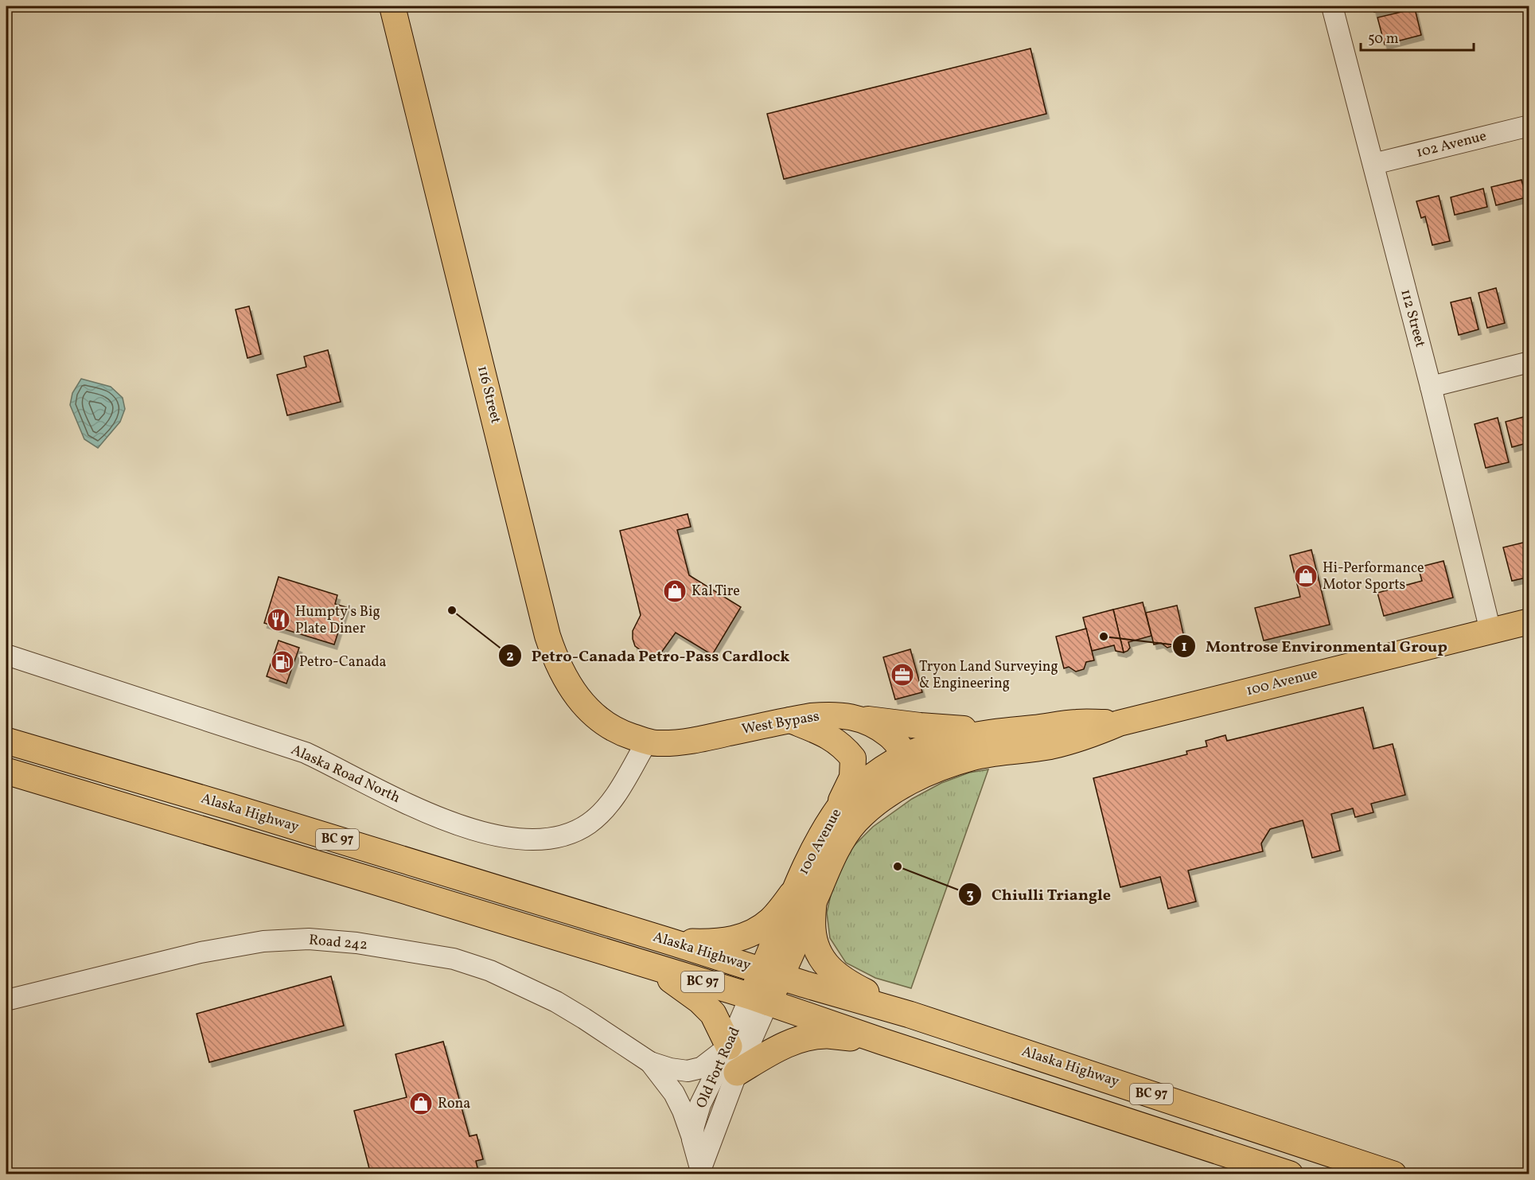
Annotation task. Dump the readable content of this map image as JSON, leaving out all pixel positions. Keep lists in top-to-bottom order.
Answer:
{
  "streets": {
    "highway": ["Alaska Highway", "BC 97"],
    "main road": ["116 Street", "100 Avenue", "West Bypass"],
    "street": [
      "102 Avenue",
      "112 Street",
      "Alaska Road North",
      "Road 242",
      "Old Fort Road"
    ]
  },
  "crossings": [
    ["102 Avenue", "112 Street"],
    ["112 Street", "100 Avenue"],
    ["116 Street", "West Bypass"],
    ["116 Street", "Alaska Road North"],
    ["100 Avenue", "West Bypass"],
    ["100 Avenue", "Alaska Highway"],
    ["100 Avenue", "Old Fort Road"],
    ["West Bypass", "Alaska Road North"],
    ["Alaska Highway", "Old Fort Road"],
    ["Road 242", "Old Fort Road"]
  ],
  "places": {
    "shop": ["Hi-Performance Motor Sports", "Kal Tire", "Rona"],
    "other": ["Petro-Canada Petro-Pass Cardlock", "Montrose Environmental Group", "Chiulli Triangle"],
    "restaurant": ["Humpty's Big Plate Diner"],
    "fuel station": ["Petro-Canada"],
    "office": ["Tryon Land Surveying & Engineering"]
  },
  "scale_bar": "50 m"
}
